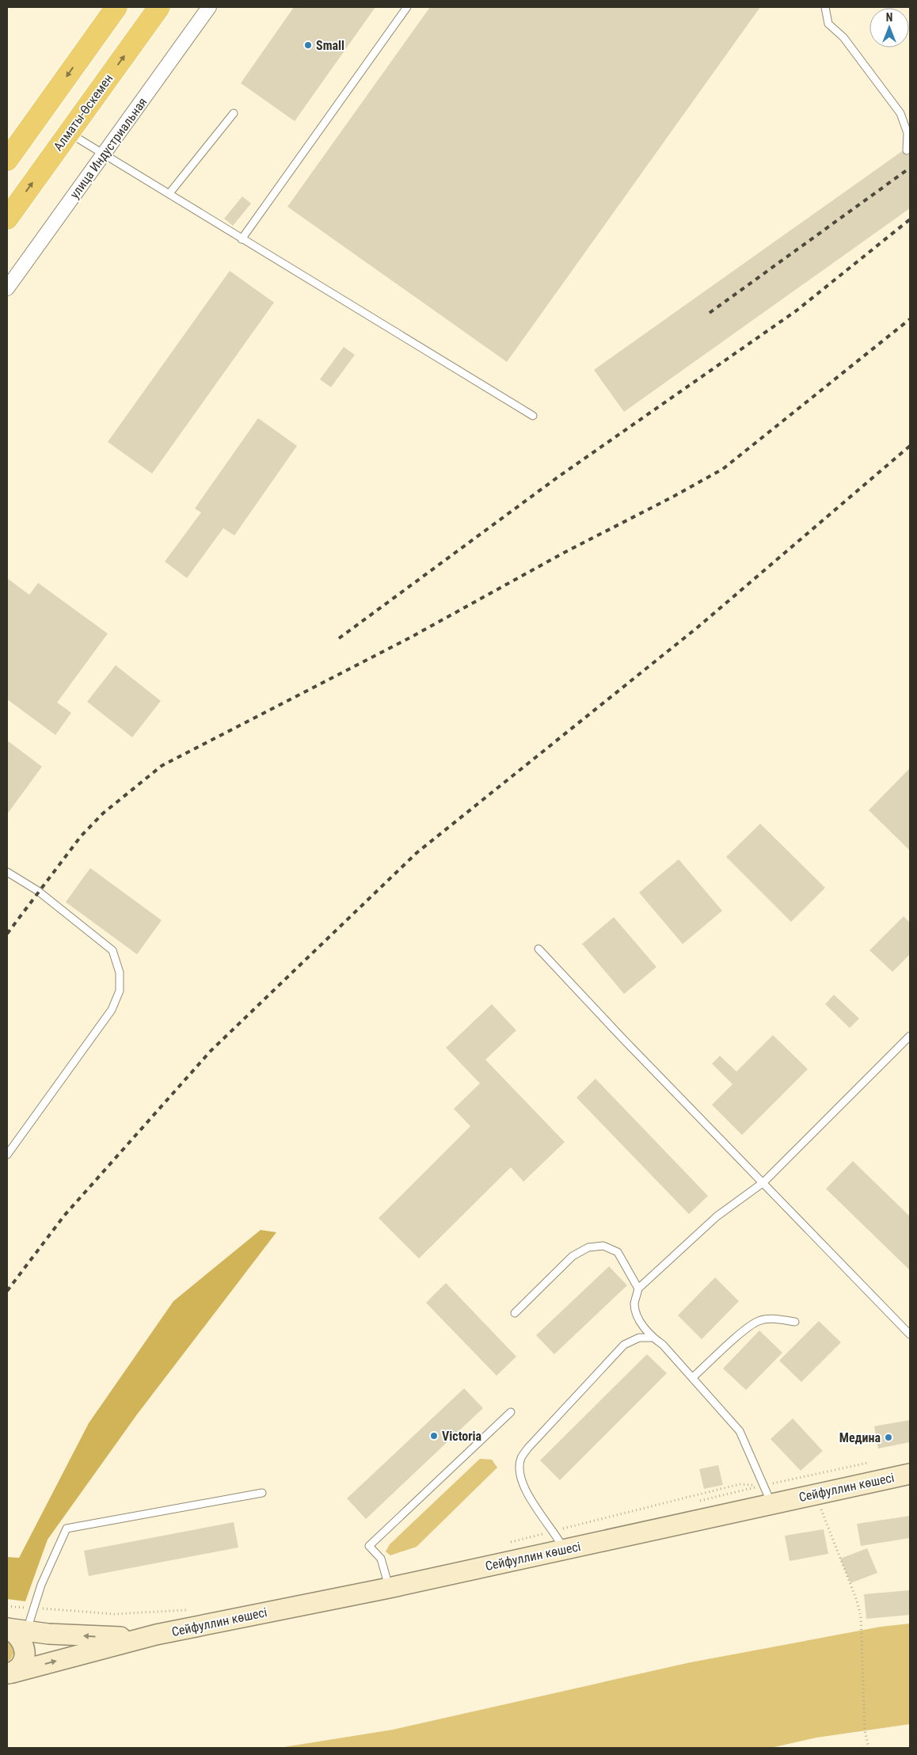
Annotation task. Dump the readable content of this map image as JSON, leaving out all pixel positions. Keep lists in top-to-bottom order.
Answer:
{
  "streets": {
    "highway": ["Алматы-Өскемен"],
    "main road": ["Сейфуллин көшесі"],
    "street": ["улица Индустриальная"]
  },
  "places": ["Small", "Victoria", "Медина"],
  "north": "top"
}
